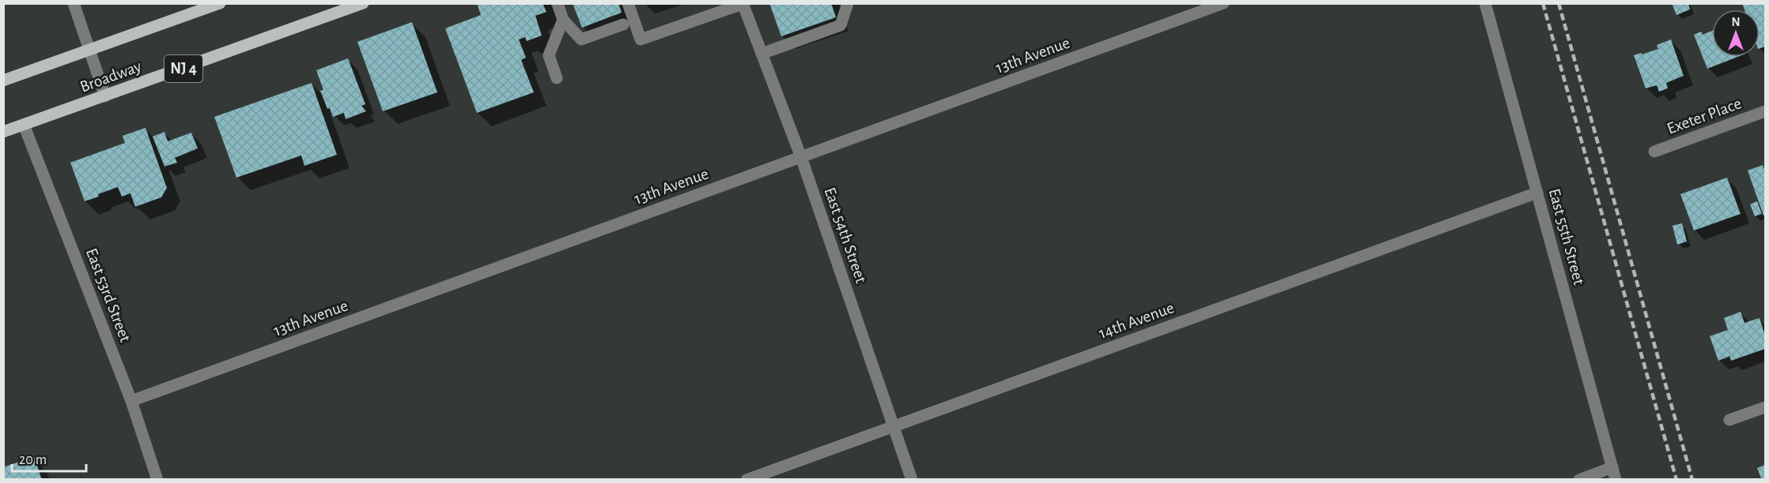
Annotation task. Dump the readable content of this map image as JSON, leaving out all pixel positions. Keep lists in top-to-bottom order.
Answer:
{
  "streets": {
    "main road": ["NJ 4", "Broadway"],
    "street": [
      "13th Avenue",
      "Exeter Place",
      "East 54th Street",
      "East 55th Street",
      "East 53rd Street",
      "14th Avenue"
    ]
  },
  "crossings": [
    ["13th Avenue", "East 54th Street"],
    ["13th Avenue", "East 53rd Street"],
    ["Broadway", "East 53rd Street"],
    ["East 54th Street", "14th Avenue"],
    ["East 55th Street", "14th Avenue"]
  ],
  "scale_bar": "20 m",
  "north": "top"
}
